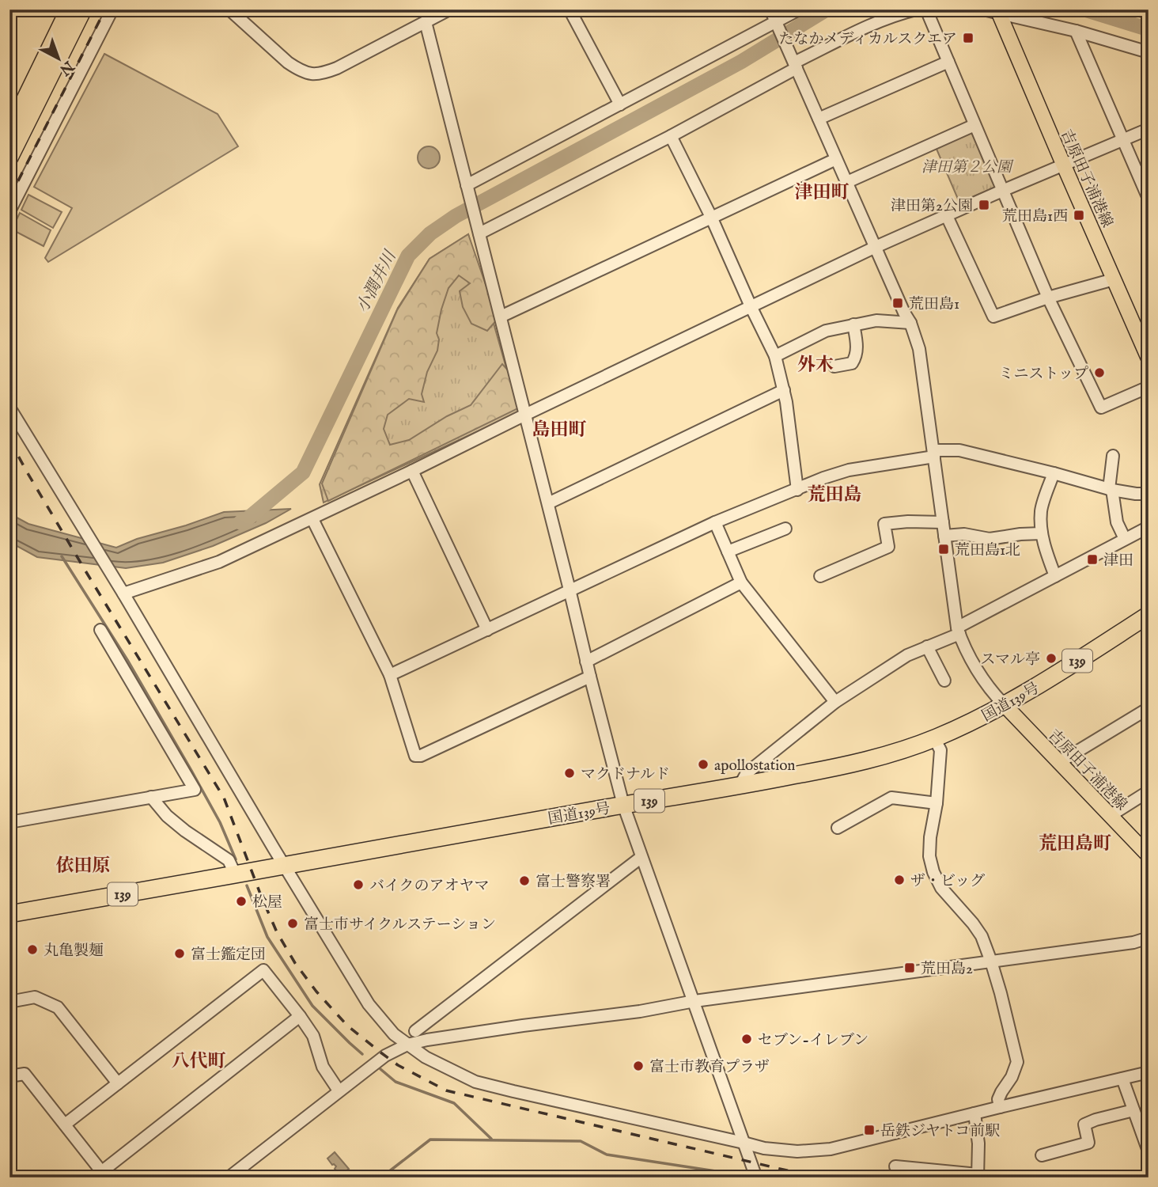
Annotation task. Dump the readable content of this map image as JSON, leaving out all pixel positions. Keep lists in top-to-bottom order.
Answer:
{
  "streets": {
    "highway": ["139", "国道139号"],
    "main road": ["吉原田子浦港線"]
  },
  "crossings": [
    ["吉原田子浦港線", "国道139号"]
  ],
  "districts": [
    "津田町",
    "外木",
    "島田町",
    "荒田島",
    "荒田島町",
    "依田原",
    "八代町"
  ],
  "water": ["小潤井川"],
  "parks": ["津田第２公園"],
  "places": {
    "transit": [
      "たなかメディカルスクエア",
      "津田第2公園",
      "荒田島1西",
      "荒田島1",
      "荒田島1北",
      "津田",
      "荒田島2",
      "岳鉄ジヤトコ前駅"
    ],
    "other": [
      "ミニストップ",
      "スマル亭",
      "apollostation",
      "マクドナルド",
      "ザ・ビッグ",
      "富士警察署",
      "バイクのアオヤマ",
      "松屋",
      "富士市サイクルステーション",
      "丸亀製麺",
      "富士鑑定団",
      "セブン-イレブン",
      "富士市教育プラザ"
    ]
  },
  "north": "bottom right"
}
